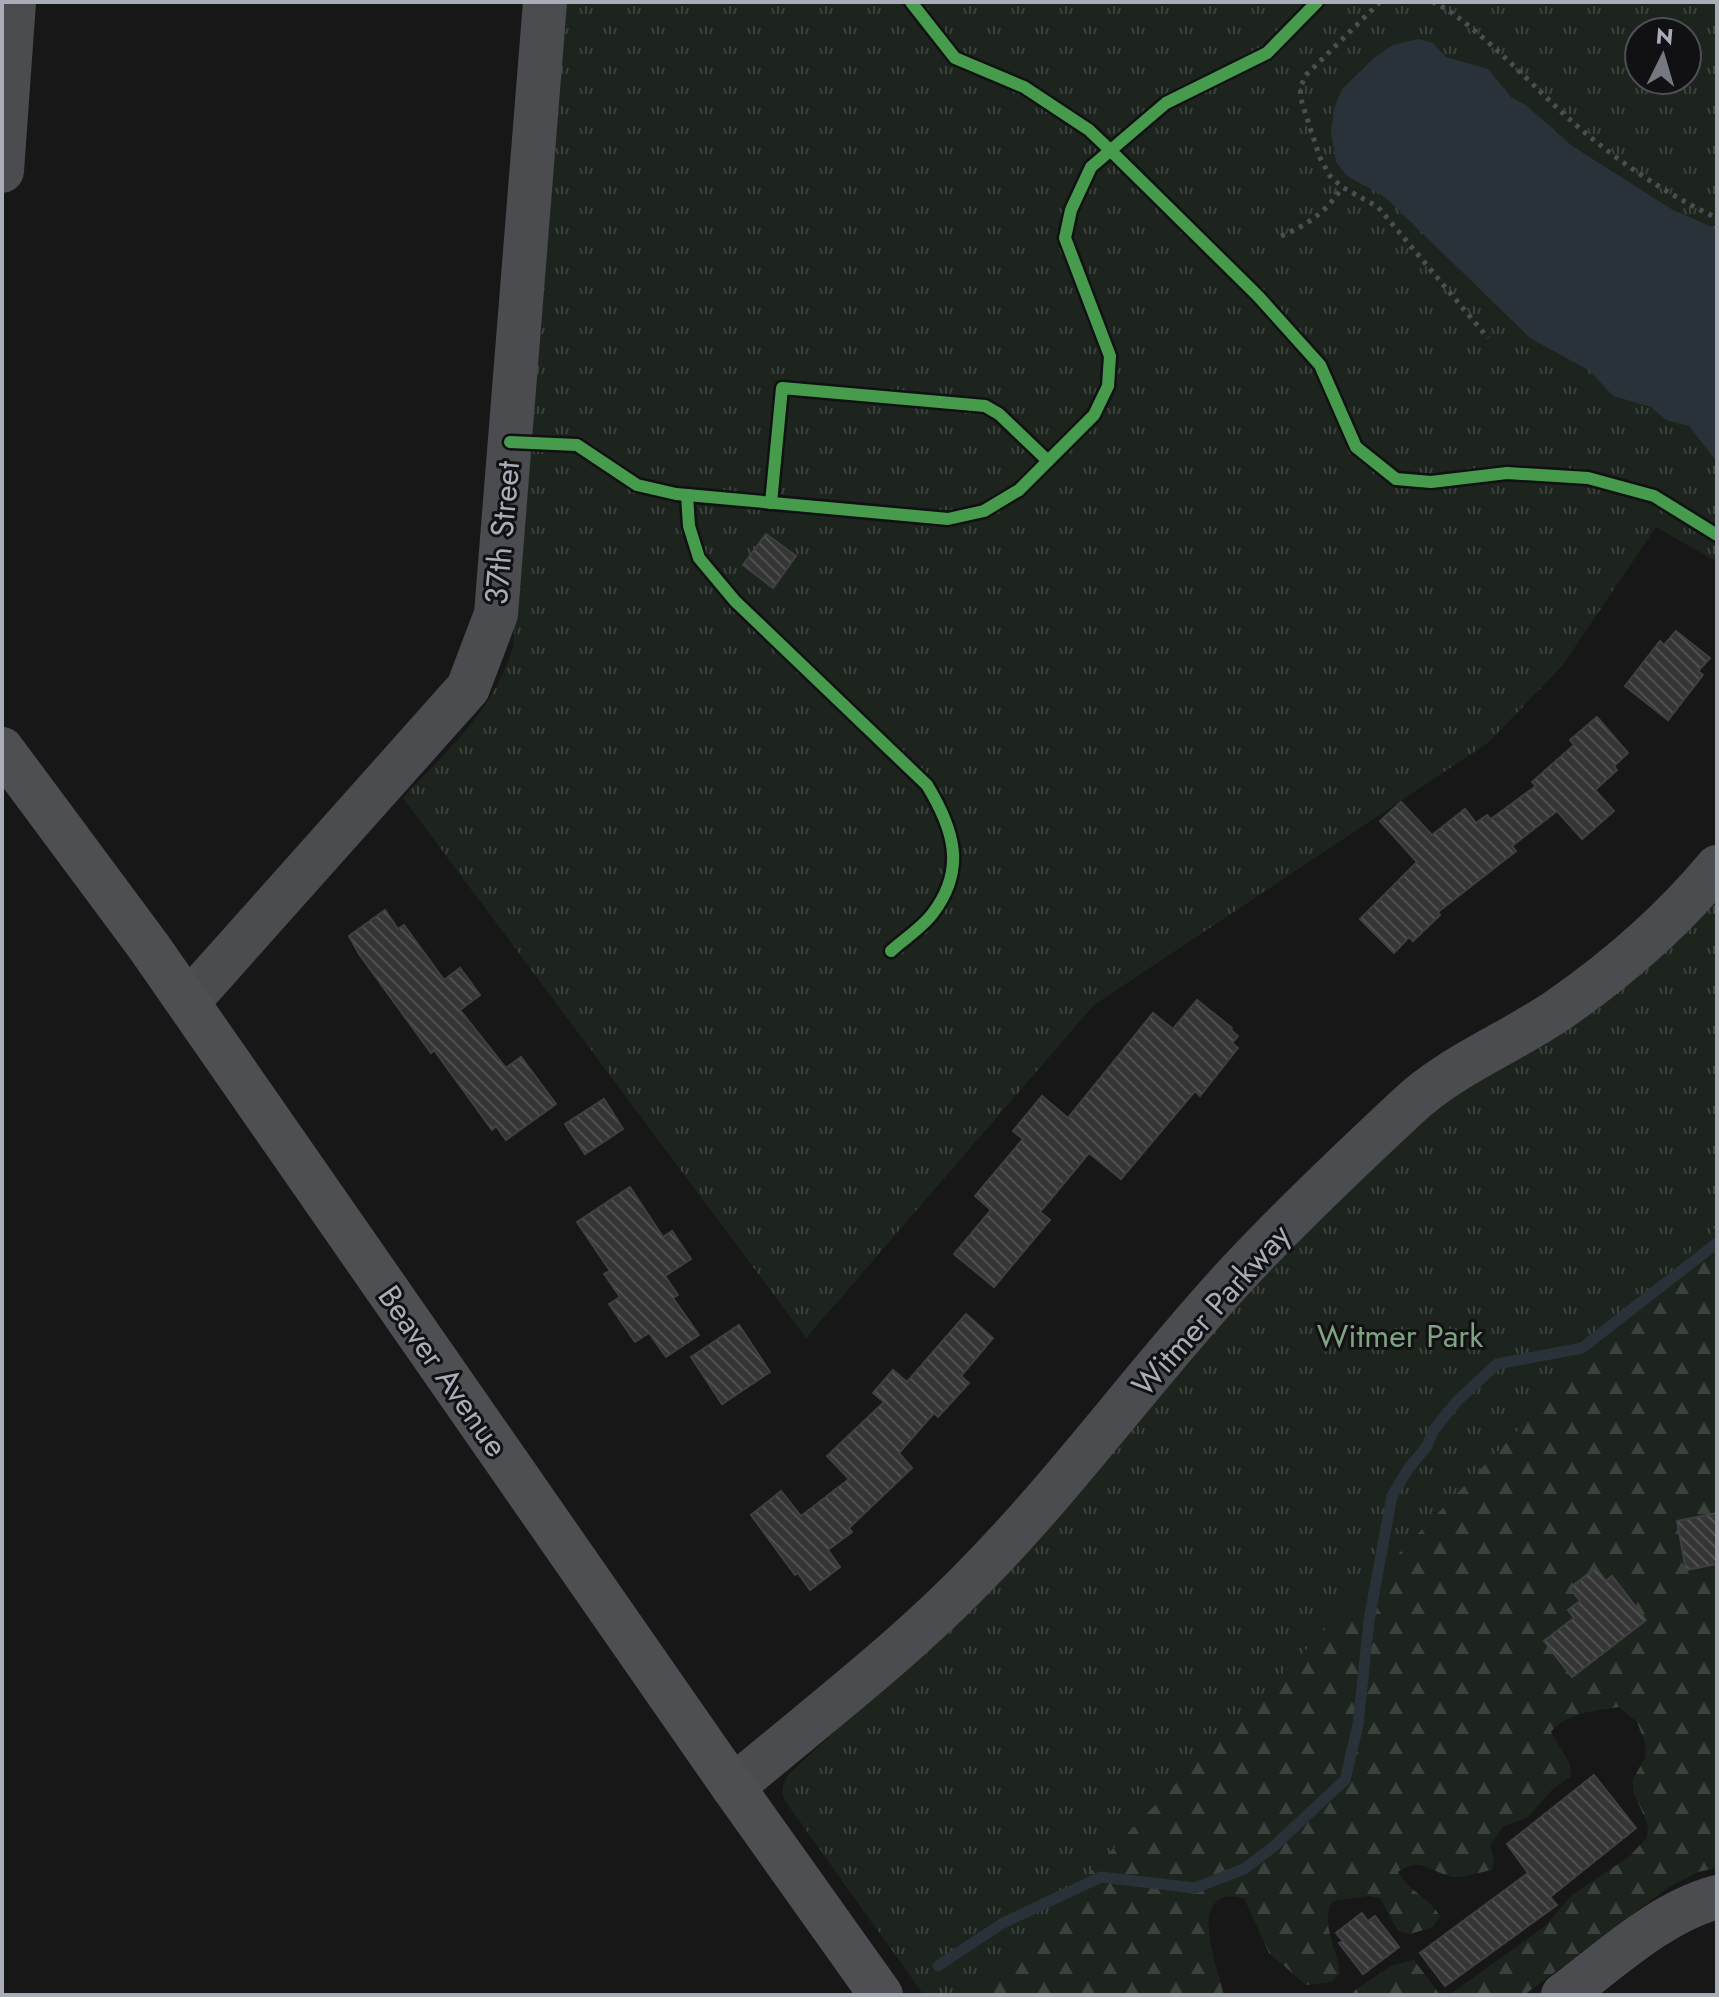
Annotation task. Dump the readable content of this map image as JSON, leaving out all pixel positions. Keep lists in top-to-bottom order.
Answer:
{
  "streets": {
    "main road": ["Beaver Avenue"],
    "street": ["37th Street", "Witmer Parkway"]
  },
  "crossings": [
    ["37th Street", "Beaver Avenue"],
    ["Witmer Parkway", "Beaver Avenue"]
  ],
  "parks": ["Witmer Park"],
  "north": "top"
}
